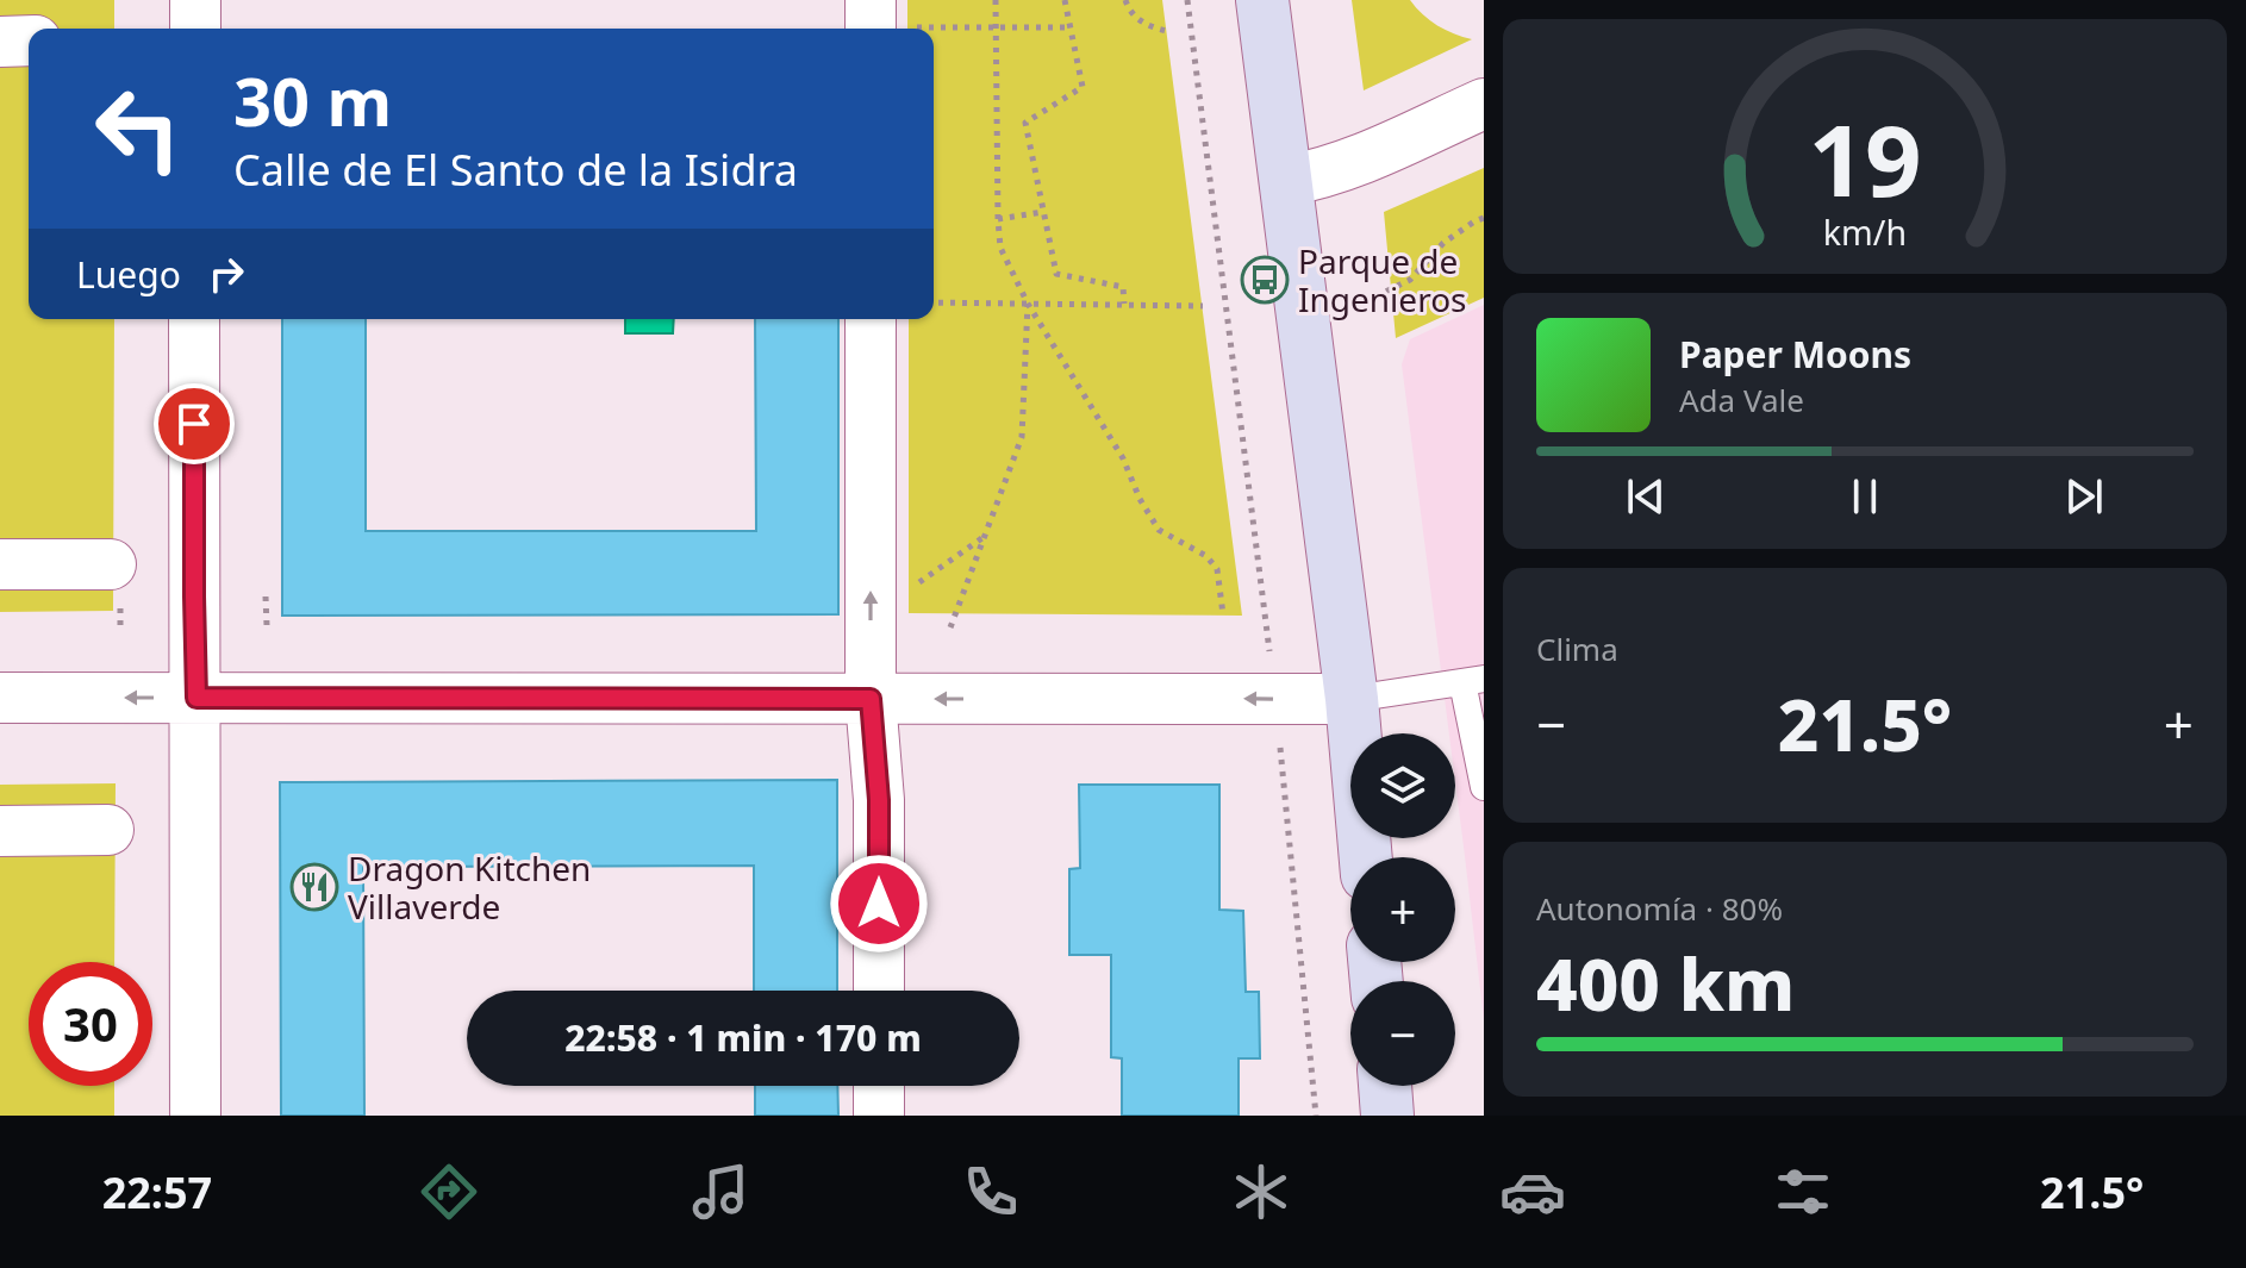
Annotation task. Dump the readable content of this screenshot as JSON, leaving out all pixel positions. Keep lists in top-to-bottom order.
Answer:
{
  "places": {
    "bus stop": ["Parque de Ingenieros"],
    "restaurant": ["Dragon Kitchen Villaverde"]
  },
  "page": {
    "turn": ["30 m", "Calle de El Santo de la Isidra"],
    "then": "Luego",
    "song": ["Paper Moons", "Ada Vale"],
    "tile": [
      "Clima",
      ["Autonomía · 80%", "400 km"]
    ],
    "heat": ["−", "21.5°", "+"],
    "map_buttons": ["+", "−"],
    "limit": "30",
    "trip": "22:58 · 1 min · 170 m",
    "tabs": ["22:57", "21.5°"],
    "gauge": ["19", "km/h"]
  }
}
